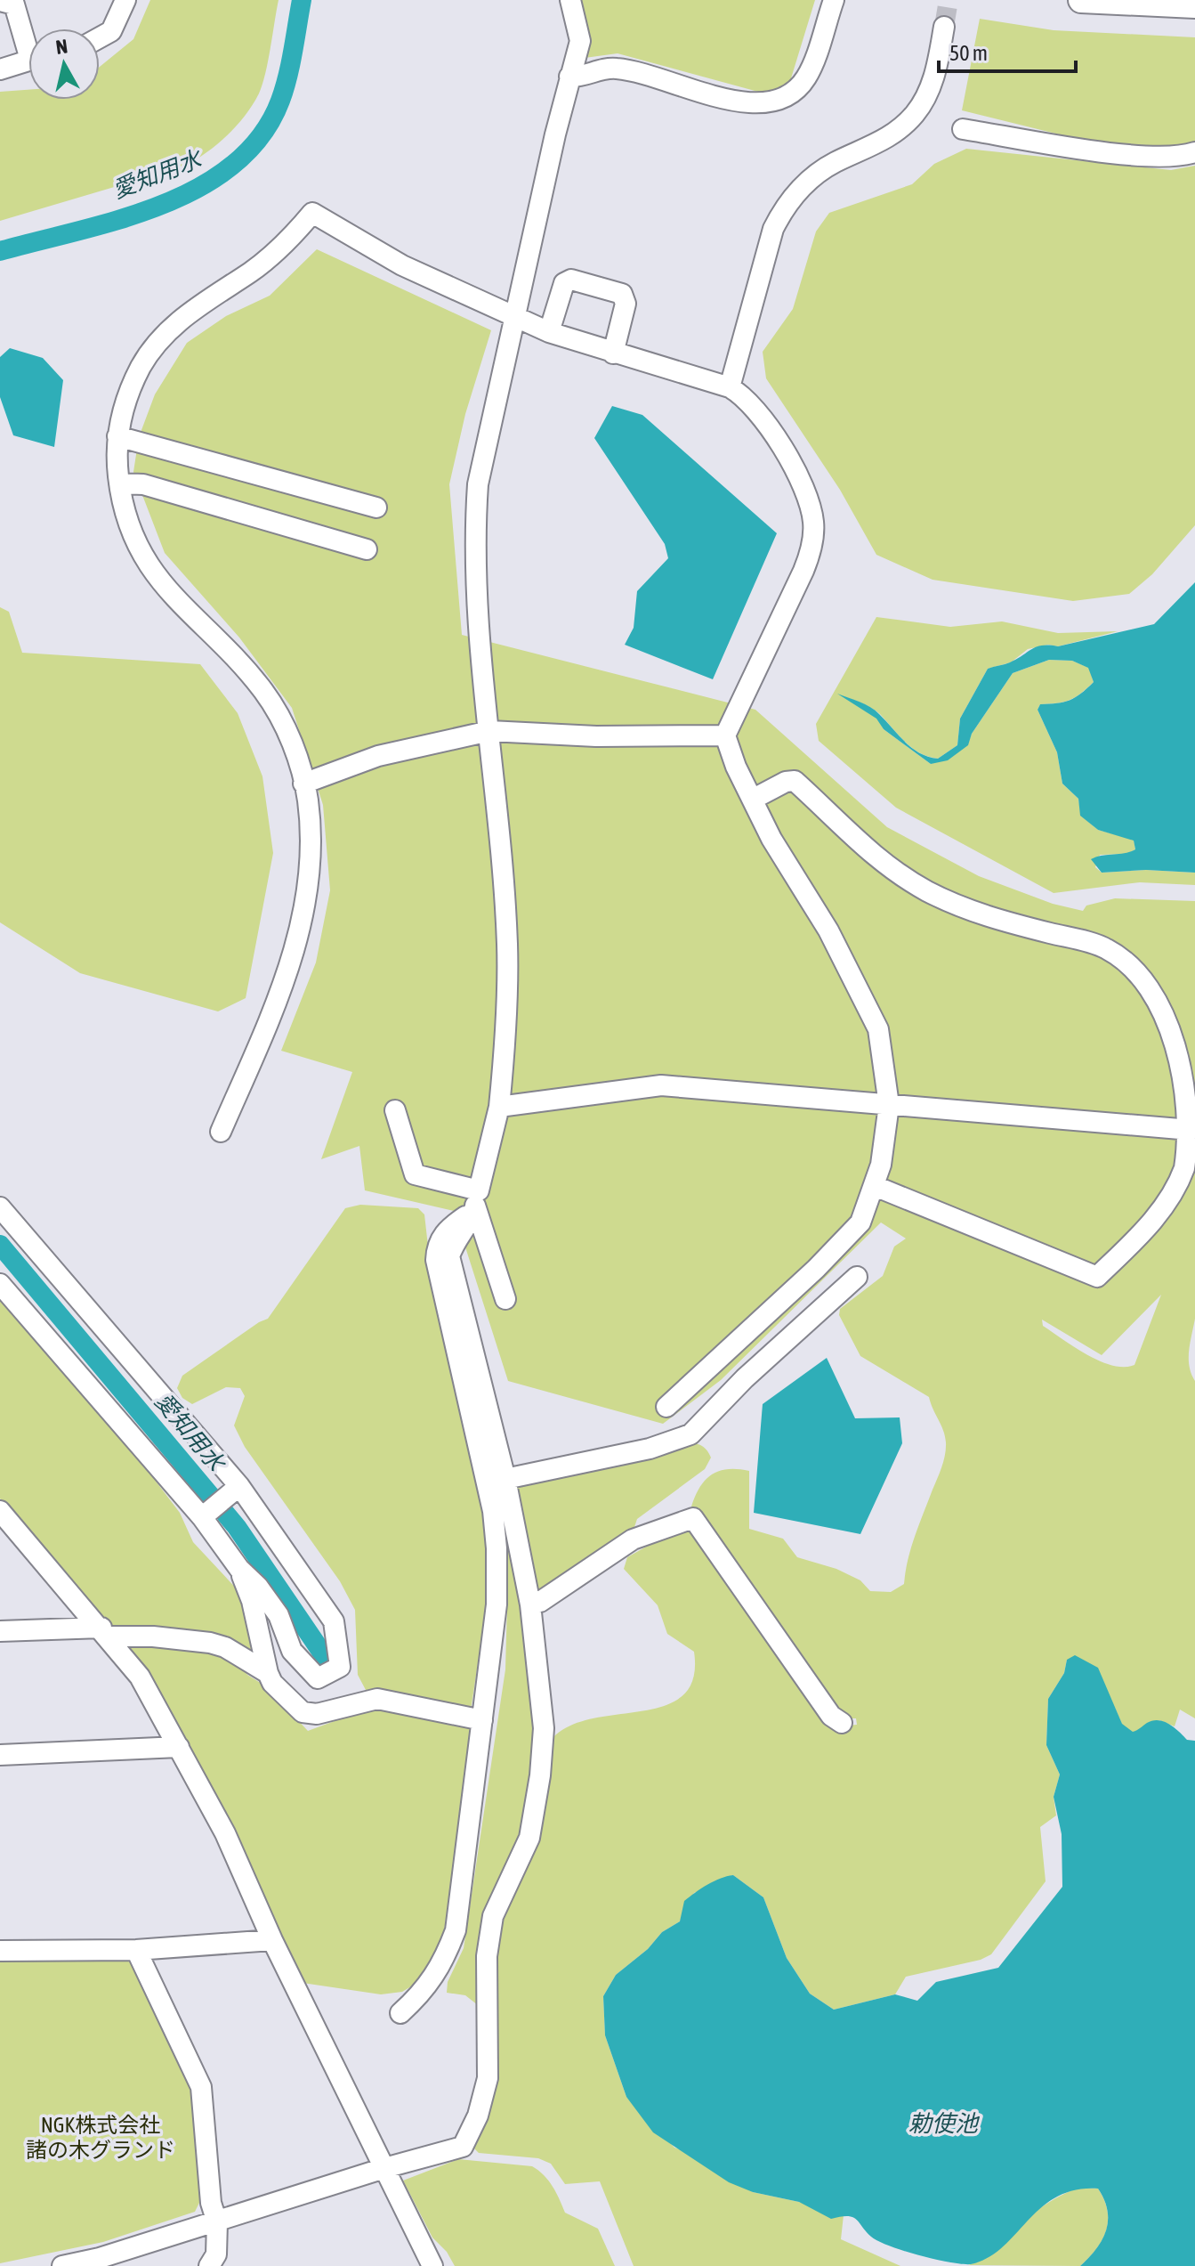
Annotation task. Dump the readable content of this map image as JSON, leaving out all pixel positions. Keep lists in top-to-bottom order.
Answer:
{
  "water": ["愛知用水", "勅使池"],
  "parks": ["NGK株式会社 諸の木グランド"],
  "scale_bar": "50 m",
  "north": "top"
}
